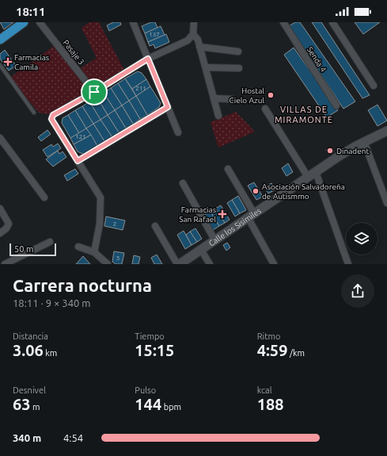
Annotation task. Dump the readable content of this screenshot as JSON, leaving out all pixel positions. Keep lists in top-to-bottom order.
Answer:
{
  "streets": {
    "main road": ["Calle los Sisimiles"],
    "street": ["Pasaje 3", "Senda 4"]
  },
  "districts": ["VILLAS DE MIRAMONTE"],
  "places": {
    "health": ["Farmacias Camila", "Farmacias San Rafael"],
    "other": ["Hostal Cielo Azul", "Dinadent", "Asociación Salvadoreña de Autismmo"]
  },
  "house_numbers": [
    "137",
    "211",
    "121",
    "2",
    "5"
  ],
  "scale_bar": "50 m",
  "page": {
    "status": "18:11",
    "scale": "50 m",
    "heading": ["Carrera nocturna", "18:11 · 9 × 340 m"],
    "stats": [
      ["Distancia", "3.06 km"],
      ["Tiempo", "15:15"],
      ["Ritmo", "4:59 /km"],
      ["Desnivel", "63 m"],
      ["Pulso", "144 bpm"],
      ["kcal", "188"]
    ],
    "list": [
      {
        "name": "340 m",
        "note": "4:54"
      }
    ]
  }
}
